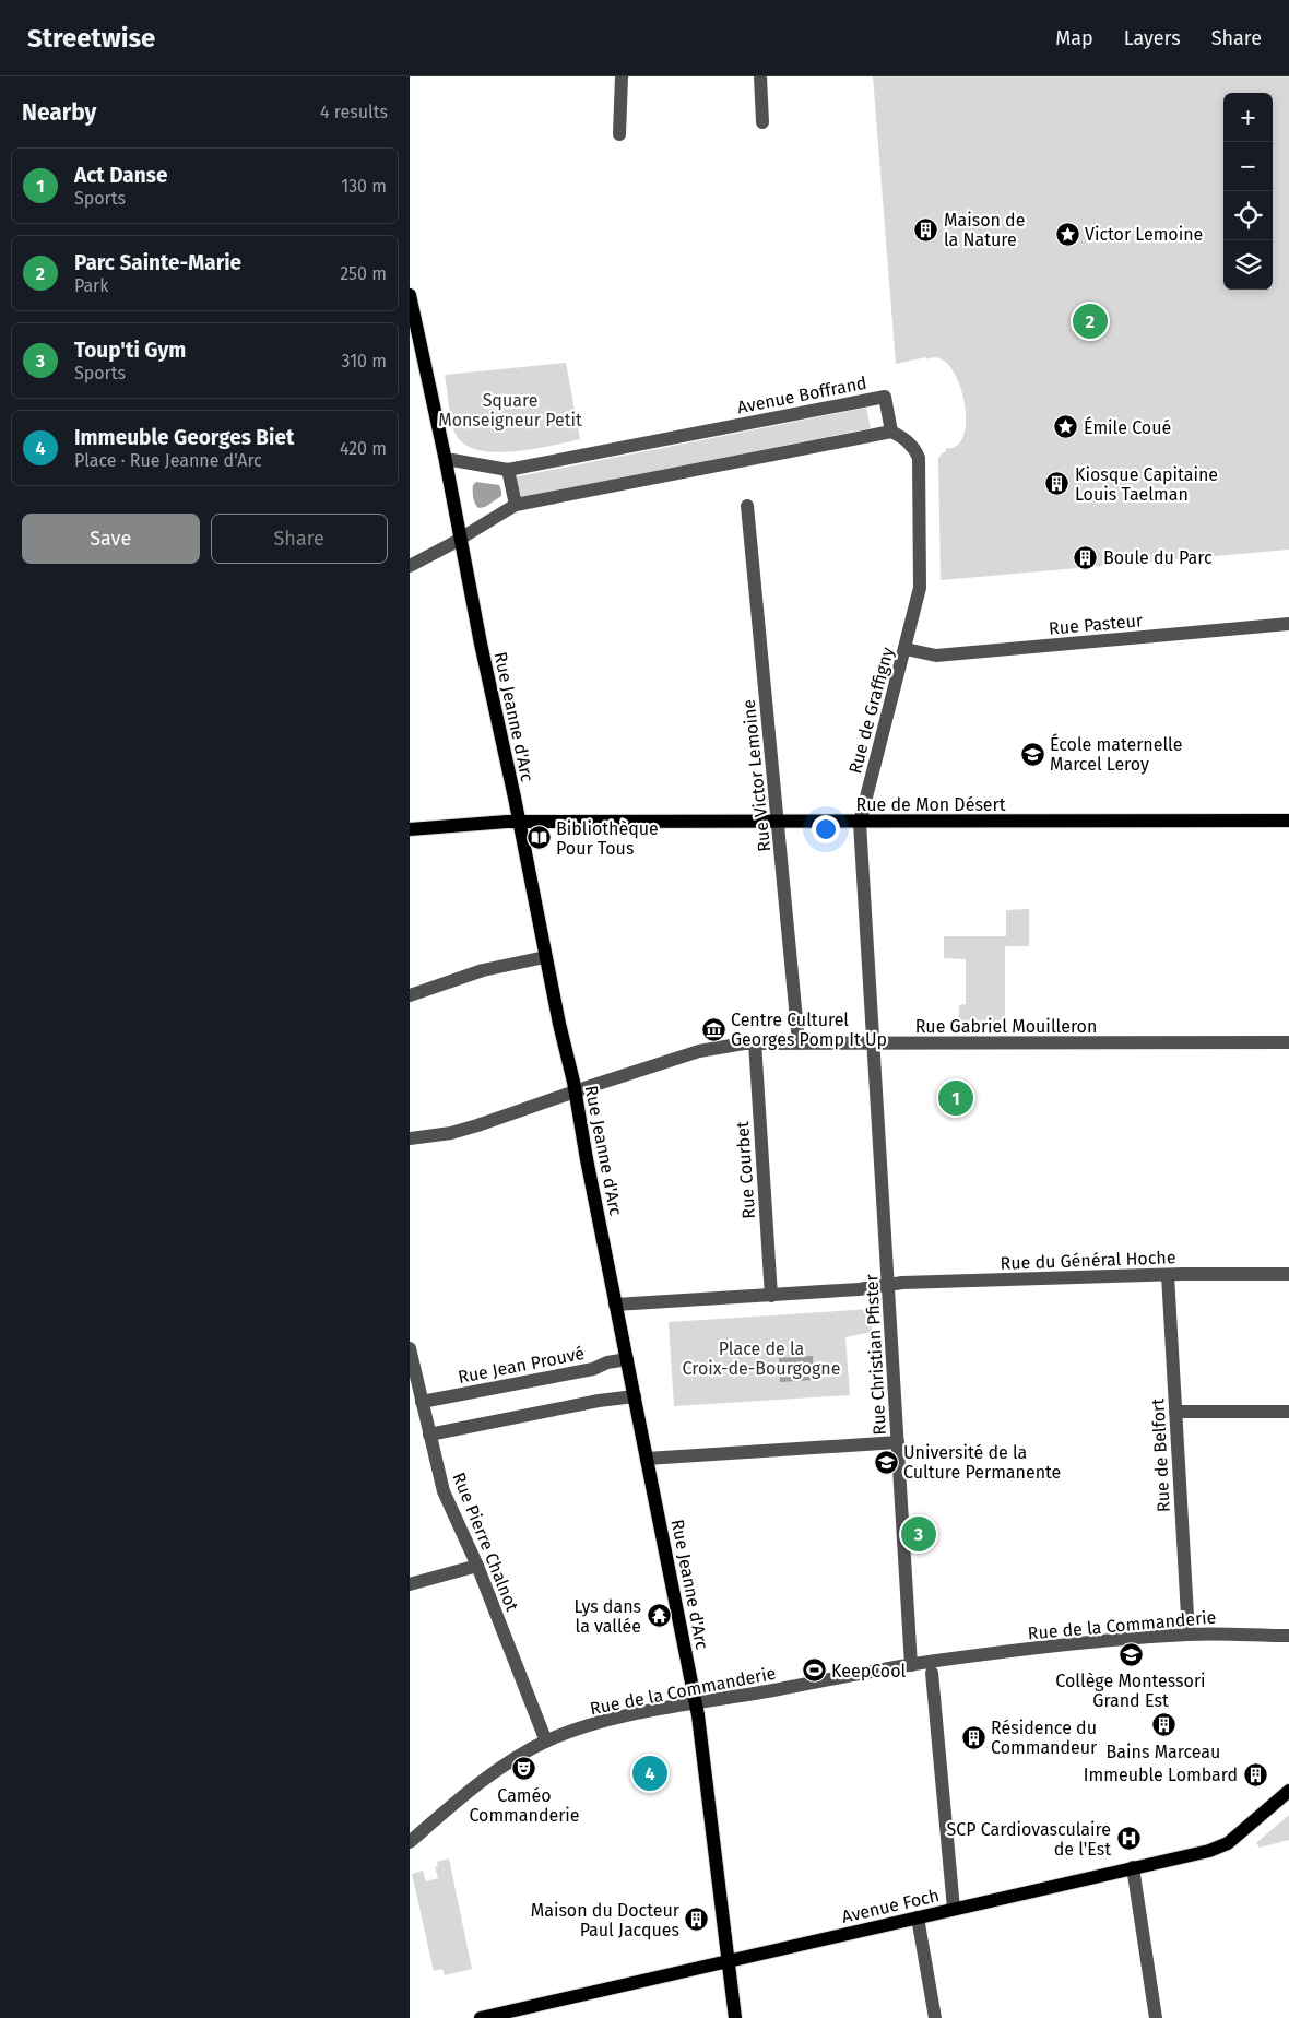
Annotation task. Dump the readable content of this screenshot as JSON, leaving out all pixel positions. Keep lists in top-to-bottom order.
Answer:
{
  "streets": {
    "main road": ["Rue Jeanne d'Arc", "Rue de Mon Désert", "Avenue Foch"],
    "street": [
      "Avenue Boffrand",
      "Rue Pasteur",
      "Rue de Graffigny",
      "Rue Victor Lemoine",
      "Rue Gabriel Mouilleron",
      "Rue Courbet",
      "Rue du Général Hoche",
      "Rue Christian Pfister",
      "Rue Jean Prouvé",
      "Rue de Belfort",
      "Rue Pierre Chalnot",
      "Rue de la Commanderie"
    ]
  },
  "crossings": [
    ["Avenue Boffrand", "Rue de Graffigny"],
    ["Avenue Boffrand", "Rue Jeanne d'Arc"],
    ["Rue Pasteur", "Rue de Graffigny"],
    ["Rue de Graffigny", "Rue de Mon Désert"],
    ["Rue de Graffigny", "Rue Gabriel Mouilleron"],
    ["Rue de Graffigny", "Rue Christian Pfister"],
    ["Rue Jeanne d'Arc", "Rue de Mon Désert"],
    ["Rue Jeanne d'Arc", "Rue Gabriel Mouilleron"],
    ["Rue Jeanne d'Arc", "Rue du Général Hoche"],
    ["Rue Jeanne d'Arc", "Rue Jean Prouvé"],
    ["Rue Jeanne d'Arc", "Rue de la Commanderie"],
    ["Rue Jeanne d'Arc", "Avenue Foch"],
    ["Rue Victor Lemoine", "Rue de Mon Désert"],
    ["Rue Victor Lemoine", "Rue Gabriel Mouilleron"],
    ["Rue Gabriel Mouilleron", "Rue Courbet"],
    ["Rue Gabriel Mouilleron", "Rue Christian Pfister"],
    ["Rue Courbet", "Rue du Général Hoche"],
    ["Rue du Général Hoche", "Rue Christian Pfister"],
    ["Rue du Général Hoche", "Rue de Belfort"],
    ["Rue Christian Pfister", "Rue de la Commanderie"],
    ["Rue Jean Prouvé", "Rue Pierre Chalnot"],
    ["Rue de Belfort", "Rue de la Commanderie"],
    ["Rue Pierre Chalnot", "Rue de la Commanderie"]
  ],
  "parks": ["Square Monseigneur Petit", "Place de la Croix-de-Bourgogne"],
  "places": {
    "building": [
      "Maison de la Nature",
      "Kiosque Capitaine Louis Taelman",
      "Boule du Parc",
      "Bains Marceau",
      "Résidence du Commandeur",
      "Immeuble Lombard",
      "Maison du Docteur Paul Jacques"
    ],
    "place": ["Victor Lemoine", "Émile Coué"],
    "school or university": ["École maternelle Marcel Leroy", "Université de la Culture Permanente", "Collège Montessori Grand Est"],
    "library": ["Bibliothèque Pour Tous"],
    "museum": ["Centre Culturel Georges Pomp It Up"],
    "temple": ["Lys dans la vallée"],
    "sports": ["KeepCool"],
    "theatre": ["Caméo Commanderie"],
    "hospital": ["SCP Cardiovasculaire de l'Est"]
  },
  "page": {
    "header": "Streetwise",
    "nav": ["Map", "Layers", "Share"],
    "heading": ["Nearby", "4 results"],
    "map_buttons": ["+", "−"],
    "list": [
      {
        "mark": "1",
        "name": "Act Danse",
        "note": "Sports",
        "value": "130 m"
      },
      {
        "mark": "2",
        "name": "Parc Sainte-Marie",
        "note": "Park",
        "value": "250 m"
      },
      {
        "mark": "3",
        "name": "Toup'ti Gym",
        "note": "Sports",
        "value": "310 m"
      },
      {
        "mark": "4",
        "name": "Immeuble Georges Biet",
        "note": "Place · Rue Jeanne d'Arc",
        "value": "420 m"
      }
    ],
    "pins": [
      "2",
      "1",
      "3",
      "4"
    ],
    "buttons": ["Save", "Share"]
  }
}
